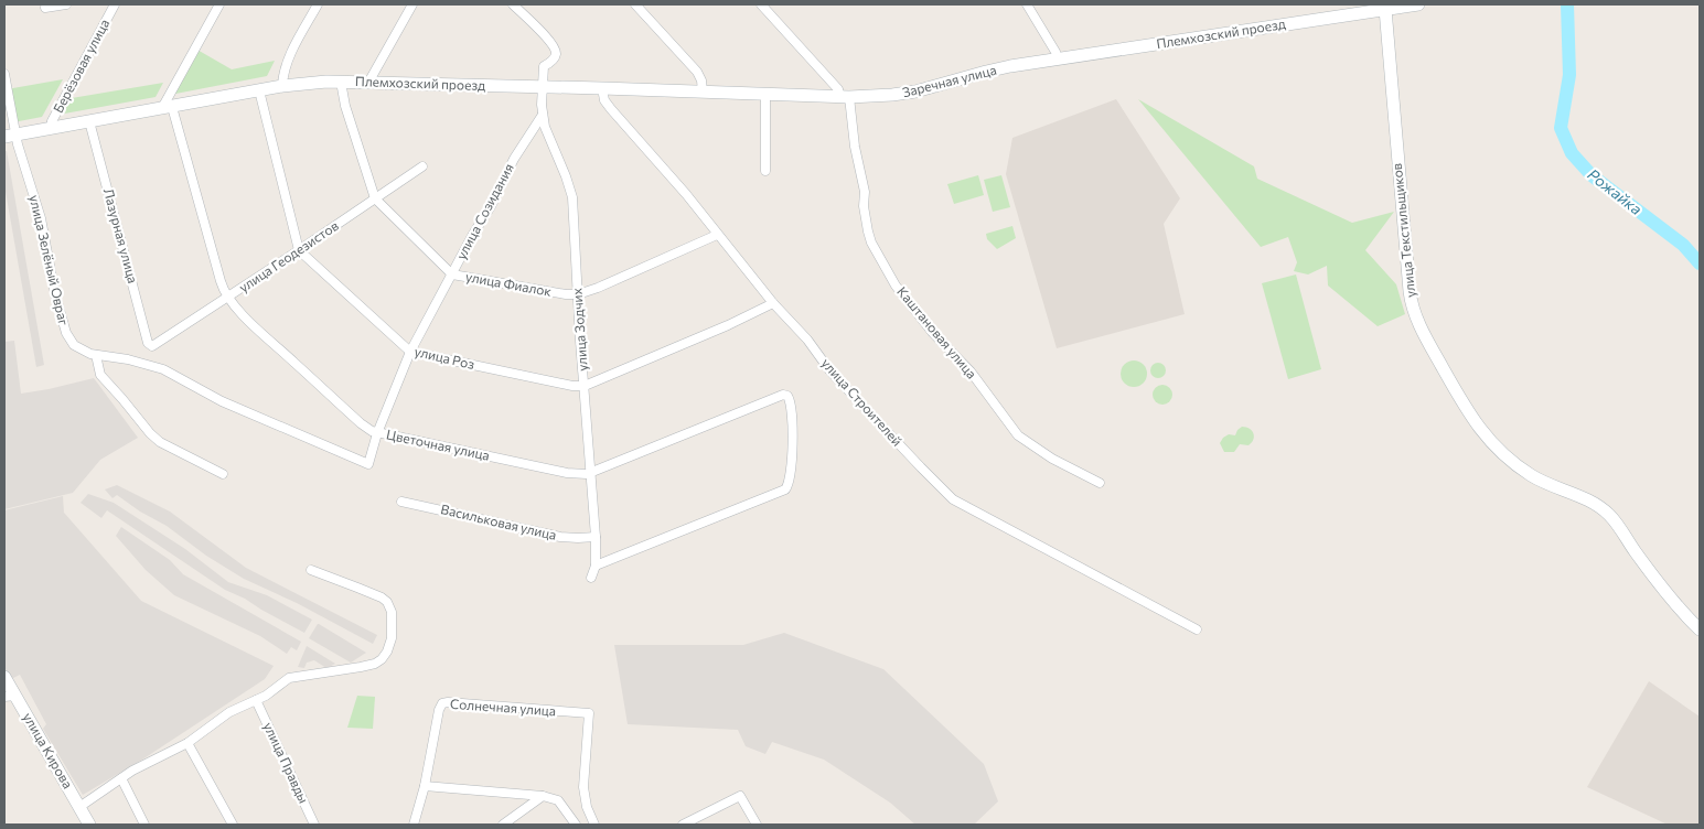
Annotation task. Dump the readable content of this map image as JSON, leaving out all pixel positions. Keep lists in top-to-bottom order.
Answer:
{
  "streets": {
    "main road": [
      "Племхозский проезд",
      "Заречная улица",
      "улица Текстильщиков",
      "улица Кирова"
    ],
    "street": [
      "Берёзовая улица",
      "улица Созидания",
      "Лазурная улица",
      "улица Геодезистов",
      "улица Зелёный Овраг",
      "улица Фиалок",
      "улица Зодчих",
      "Каштановая улица",
      "улица Роз",
      "улица Строителей",
      "Цветочная улица",
      "Васильковая улица",
      "Солнечная улица",
      "улица Правды"
    ]
  },
  "crossings": [
    ["Племхозский проезд", "Берёзовая улица"],
    ["Племхозский проезд", "Заречная улица"],
    ["Племхозский проезд", "улица Текстильщиков"],
    ["Племхозский проезд", "Лазурная улица"],
    ["Племхозский проезд", "улица Зелёный Овраг"],
    ["Племхозский проезд", "улица Фиалок"],
    ["Племхозский проезд", "улица Зодчих"],
    ["Племхозский проезд", "Каштановая улица"],
    ["Племхозский проезд", "улица Строителей"],
    ["Племхозский проезд", "Цветочная улица"],
    ["Заречная улица", "Каштановая улица"],
    ["улица Созидания", "улица Зелёный Овраг"],
    ["улица Созидания", "улица Фиалок"],
    ["улица Созидания", "улица Зодчих"],
    ["улица Созидания", "улица Роз"],
    ["улица Созидания", "Цветочная улица"],
    ["Лазурная улица", "улица Геодезистов"],
    ["улица Геодезистов", "улица Фиалок"],
    ["улица Геодезистов", "улица Роз"],
    ["улица Геодезистов", "Цветочная улица"],
    ["улица Фиалок", "улица Зодчих"],
    ["улица Фиалок", "улица Строителей"],
    ["улица Зодчих", "улица Роз"],
    ["улица Зодчих", "Цветочная улица"],
    ["улица Зодчих", "Васильковая улица"],
    ["улица Роз", "улица Строителей"]
  ],
  "water": ["Рожайка"]
}
